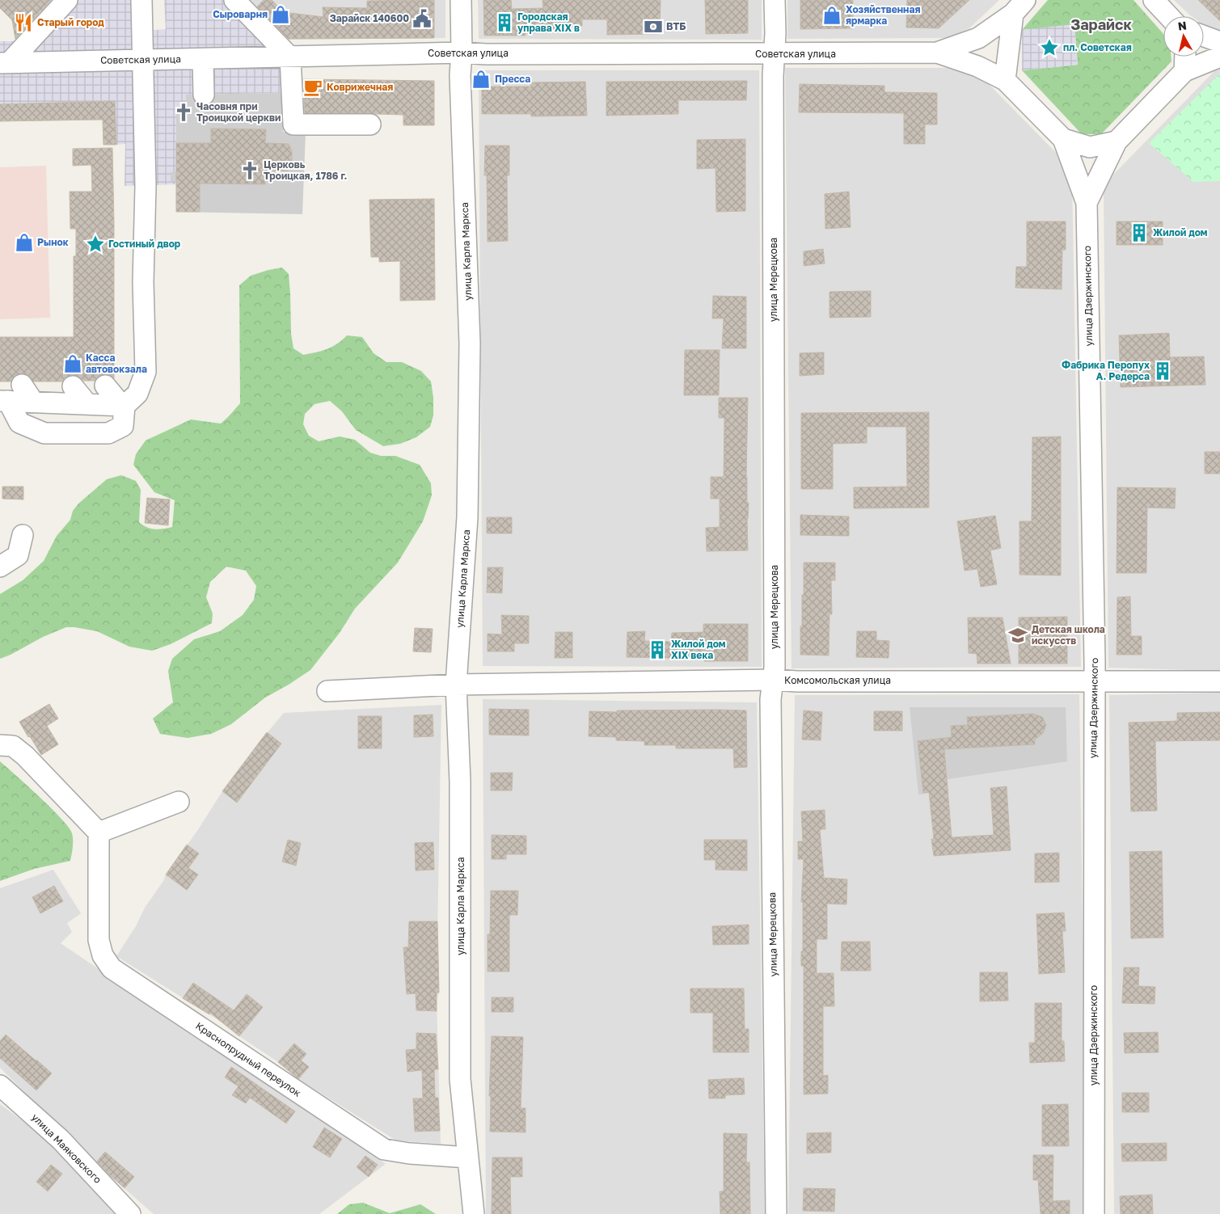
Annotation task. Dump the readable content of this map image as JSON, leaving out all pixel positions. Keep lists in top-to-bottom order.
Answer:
{
  "streets": {
    "street": [
      "Советская улица",
      "улица Карла Маркса",
      "улица Мерецкова",
      "улица Дзержинского",
      "Комсомольская улица",
      "Краснопрудный переулок",
      "улица Маяковского"
    ]
  },
  "crossings": [
    ["Советская улица", "улица Карла Маркса"],
    ["Советская улица", "улица Мерецкова"],
    ["Советская улица", "улица Дзержинского"],
    ["улица Карла Маркса", "Комсомольская улица"],
    ["улица Карла Маркса", "Краснопрудный переулок"],
    ["улица Мерецкова", "Комсомольская улица"],
    ["улица Дзержинского", "Комсомольская улица"]
  ],
  "districts": ["Зарайск"],
  "places": {
    "shop": [
      "Сыроварня",
      "Хозяйственная ярмарка",
      "Пресса",
      "Рынок",
      "Касса автовокзала"
    ],
    "public building": ["Зарайск 140600"],
    "restaurant": ["Старый город"],
    "building": [
      "Городская управа XIX в",
      "Жилой дом",
      "Фабрика Перопух А. Редерса",
      "Жилой дом XIX века"
    ],
    "bank": ["ВТБ"],
    "place": ["пл. Советская", "Гостиный двор"],
    "cafe": ["Коврижечная"],
    "church": ["Часовня при Троицкой церкви", "Церковь Троицкая, 1786 г."],
    "school or university": ["Детская школа искусств"]
  },
  "north": "top"
}
